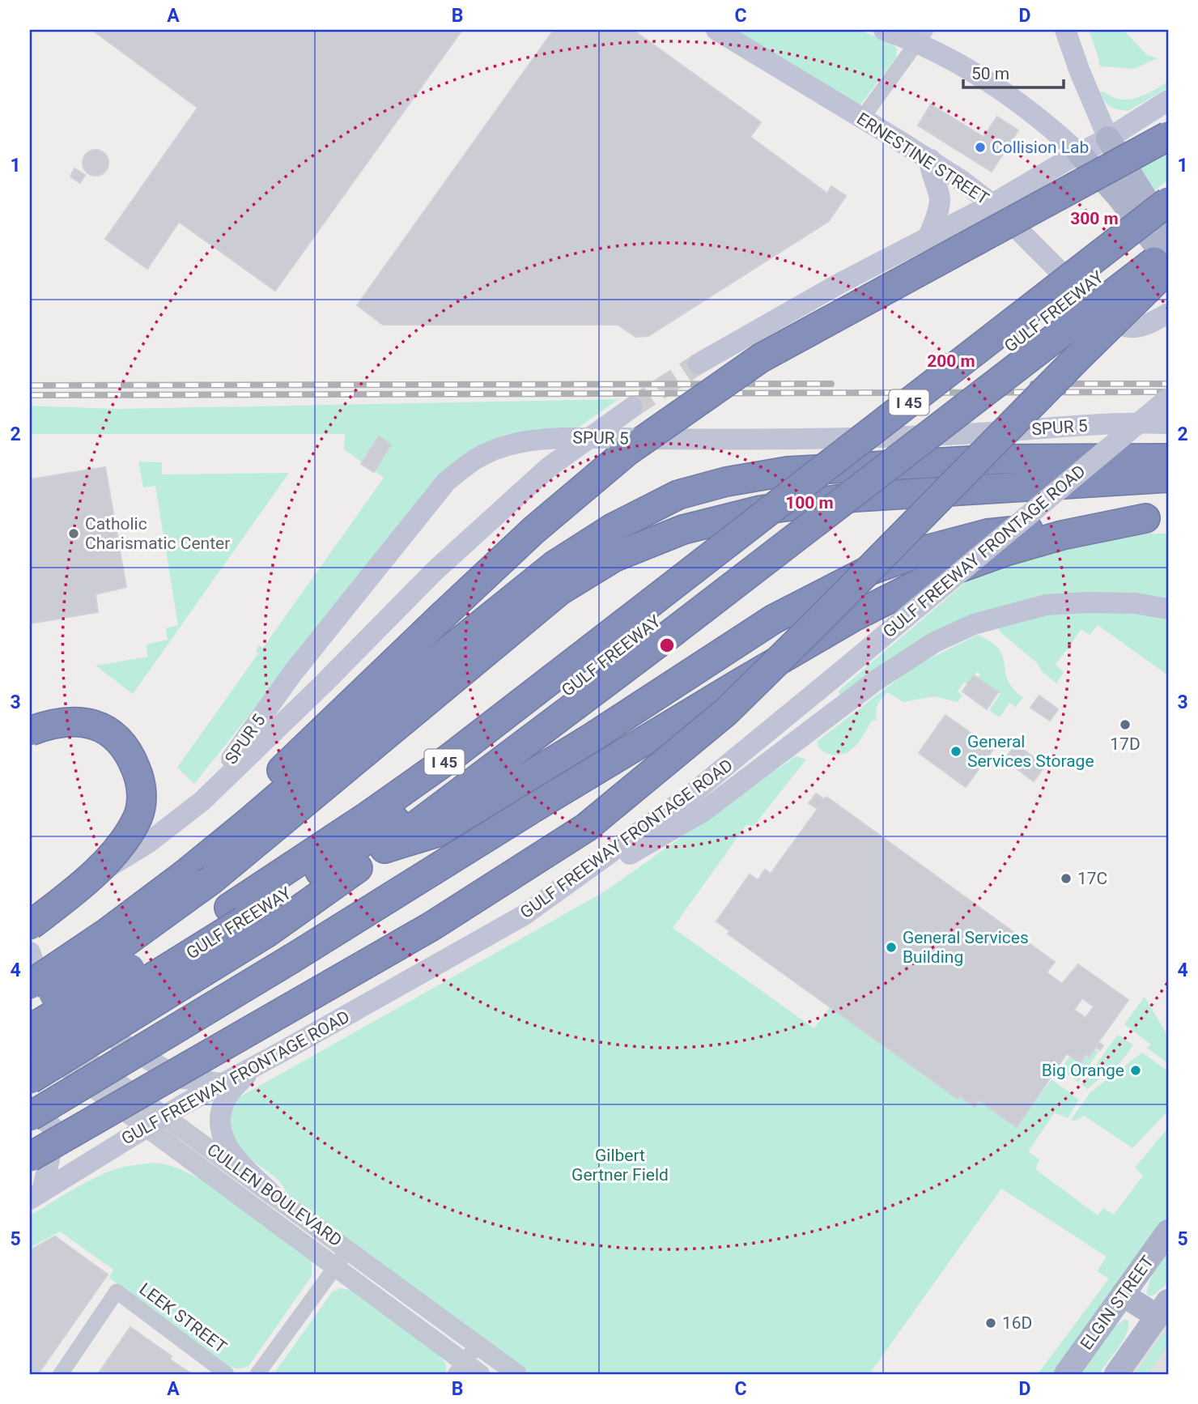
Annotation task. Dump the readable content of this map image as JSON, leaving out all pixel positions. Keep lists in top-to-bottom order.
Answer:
{
  "streets": {
    "highway": ["GULF FREEWAY", "I 45"],
    "main road": [
      "ERNESTINE STREET",
      "SPUR 5",
      "GULF FREEWAY FRONTAGE ROAD",
      "ELGIN STREET"
    ],
    "street": ["CULLEN BOULEVARD", "LEEK STREET"]
  },
  "crossings": [
    ["GULF FREEWAY FRONTAGE ROAD", "CULLEN BOULEVARD"]
  ],
  "parks": ["Gilbert Gertner Field"],
  "places": [
    "Collision Lab",
    "Catholic Charismatic Center",
    "17D",
    "General Services Storage",
    "17C",
    "General Services Building",
    "Big Orange",
    "16D"
  ],
  "scale_bar": "50 m",
  "grid": {
    "columns": [
      "A",
      "B",
      "C",
      "D"
    ],
    "rows": [
      "1",
      "2",
      "3",
      "4",
      "5"
    ]
  },
  "rings": ["300 m", "200 m", "100 m"]
}
